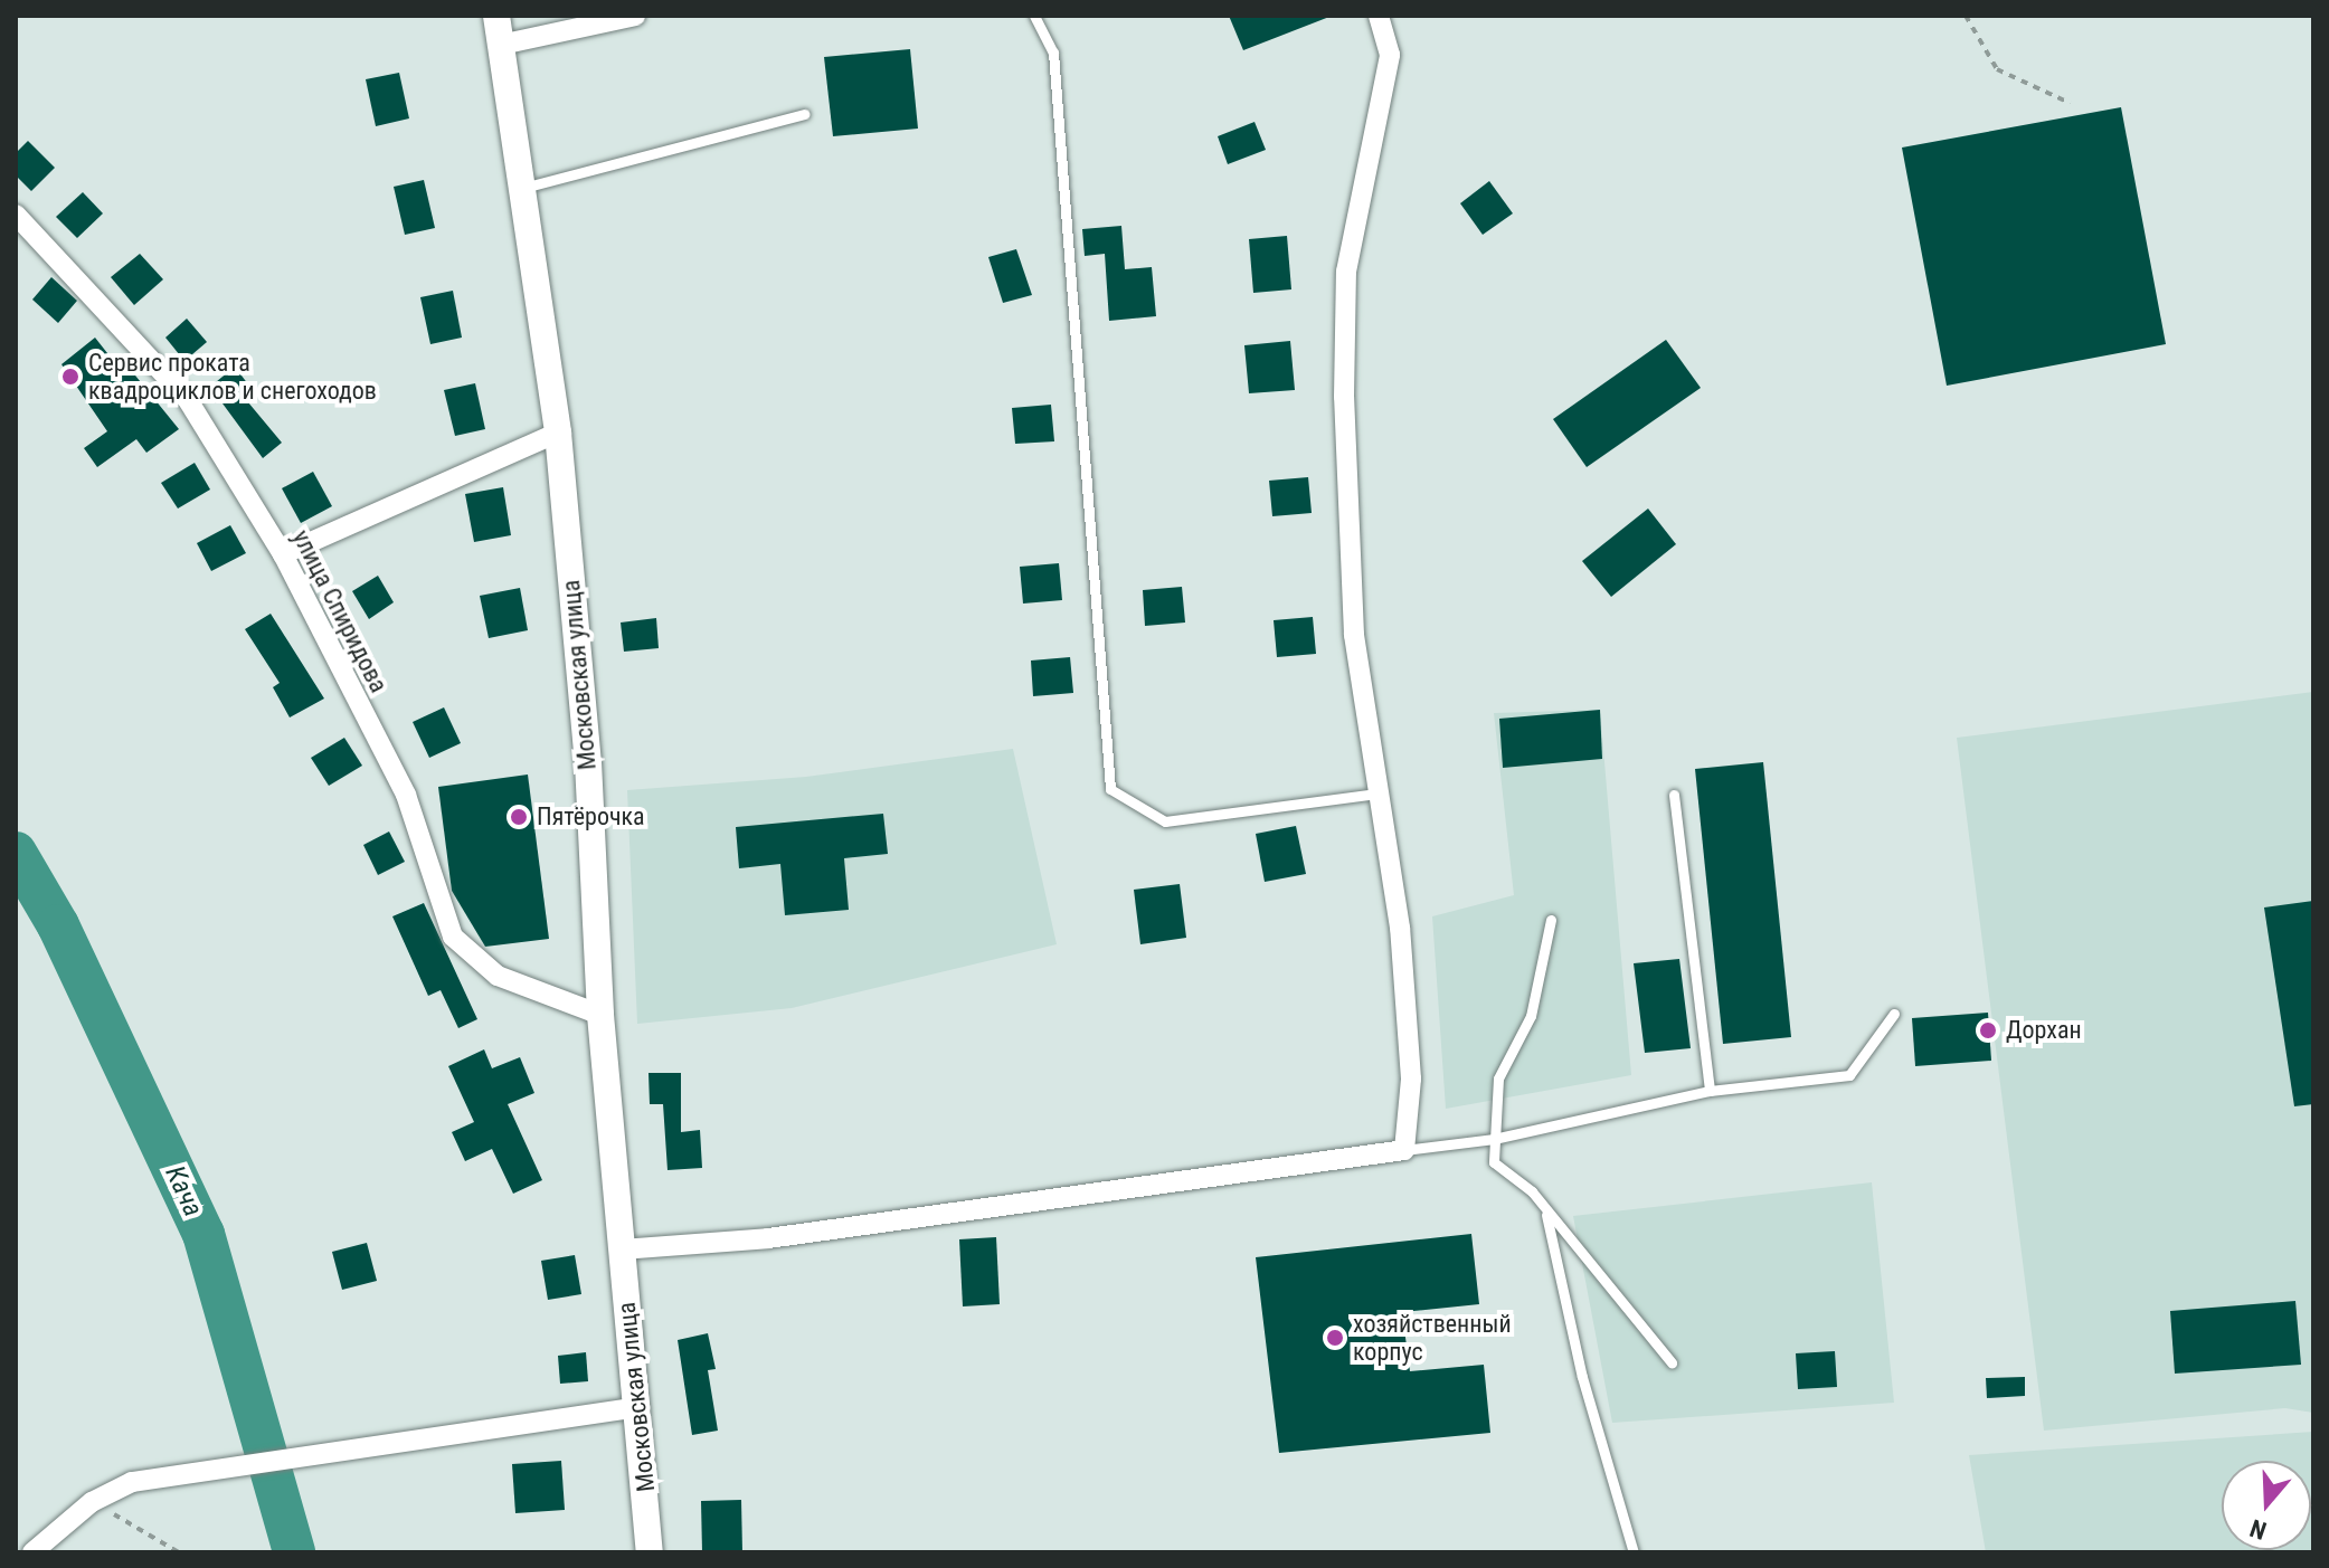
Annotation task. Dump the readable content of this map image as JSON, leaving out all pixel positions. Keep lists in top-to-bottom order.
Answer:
{
  "streets": {
    "street": ["улица Спиридова", "Московская улица"]
  },
  "crossings": [
    ["улица Спиридова", "Московская улица"]
  ],
  "water": ["Кача"],
  "places": [
    "Сервис проката квадроциклов и снегоходов",
    "Пятёрочка",
    "Дорхан",
    "хозяйственный корпус"
  ],
  "north": "bottom"
}
